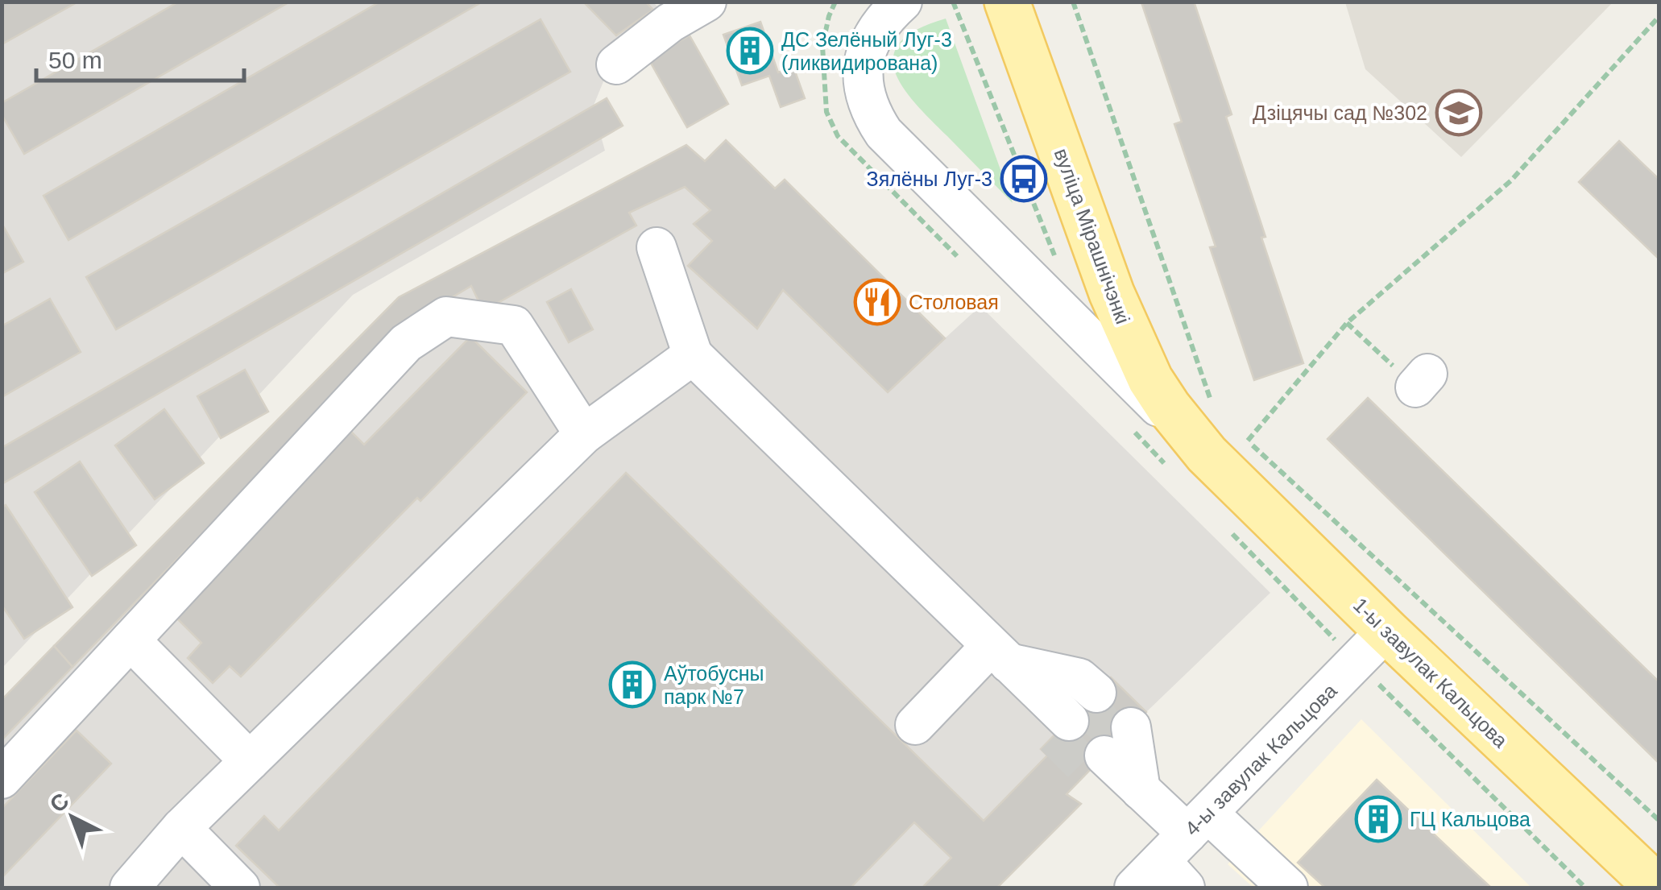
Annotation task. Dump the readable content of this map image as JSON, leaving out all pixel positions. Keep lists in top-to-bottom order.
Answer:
{
  "streets": {
    "main road": ["вуліца Мірашнічэнкі", "1-ы завулак Кальцова"],
    "street": ["4-ы завулак Кальцова"]
  },
  "crossings": [
    ["вуліца Мірашнічэнкі", "1-ы завулак Кальцова"],
    ["1-ы завулак Кальцова", "4-ы завулак Кальцова"]
  ],
  "places": {
    "building": ["ДС Зелёный Луг-3 (ликвидирована)", "Аўтобусны парк №7", "ГЦ Кальцова"],
    "school or university": ["Дзіцячы сад №302"],
    "bus stop": ["Зялёны Луг-3"],
    "restaurant": ["Столовая"]
  },
  "scale_bar": "50 m",
  "north": "top left"
}
